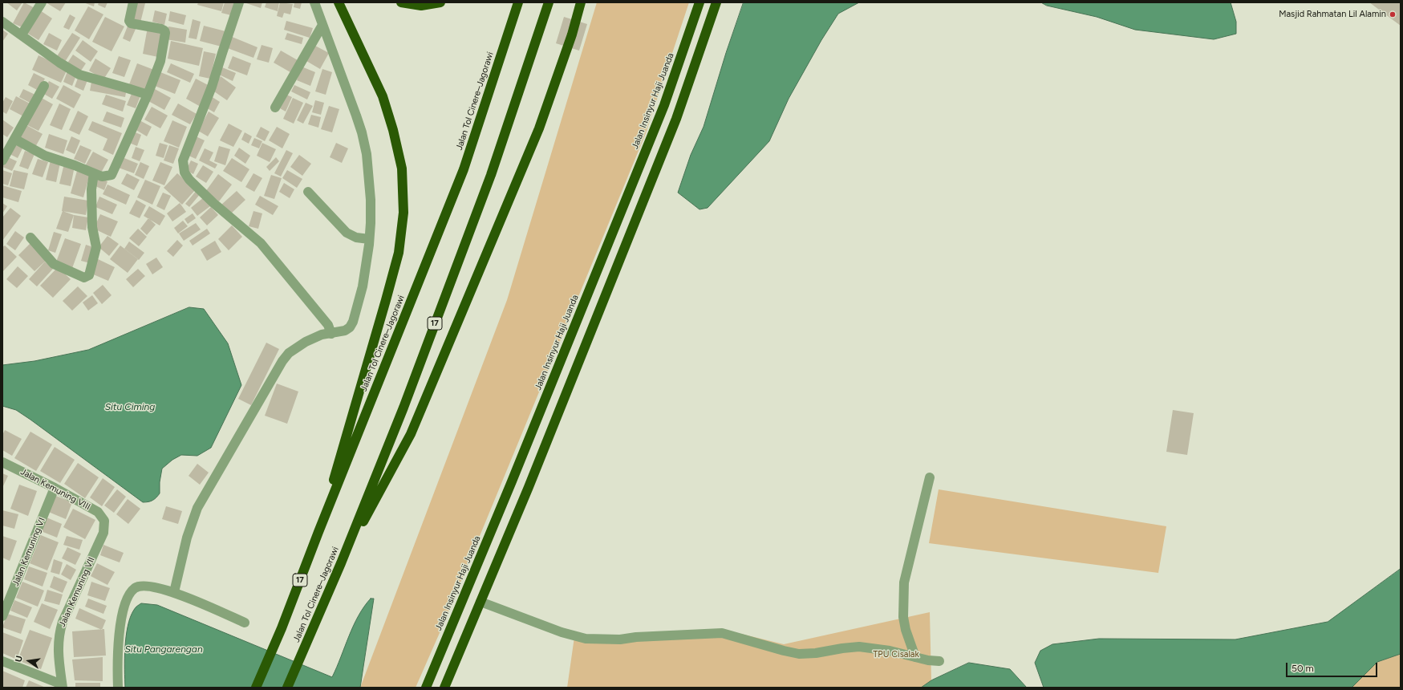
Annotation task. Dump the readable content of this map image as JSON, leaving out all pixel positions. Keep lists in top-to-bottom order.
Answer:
{
  "streets": {
    "highway": ["Jalan Tol Cinere–Jagorawi", "Jalan Insinyur Haji Juanda", "17"],
    "street": ["Jalan Kemuning VIII", "Jalan Kemuning VI", "Jalan Kemuning VII"]
  },
  "crossings": [
    ["Jalan Kemuning VIII", "Jalan Kemuning VI"],
    ["Jalan Kemuning VIII", "Jalan Kemuning VII"]
  ],
  "water": ["Situ Ciming", "Situ Pangarengan"],
  "parks": ["TPU Cisalak"],
  "places": ["Masjid Rahmatan Lil Alamin"],
  "scale_bar": "50 m",
  "north": "left"
}
